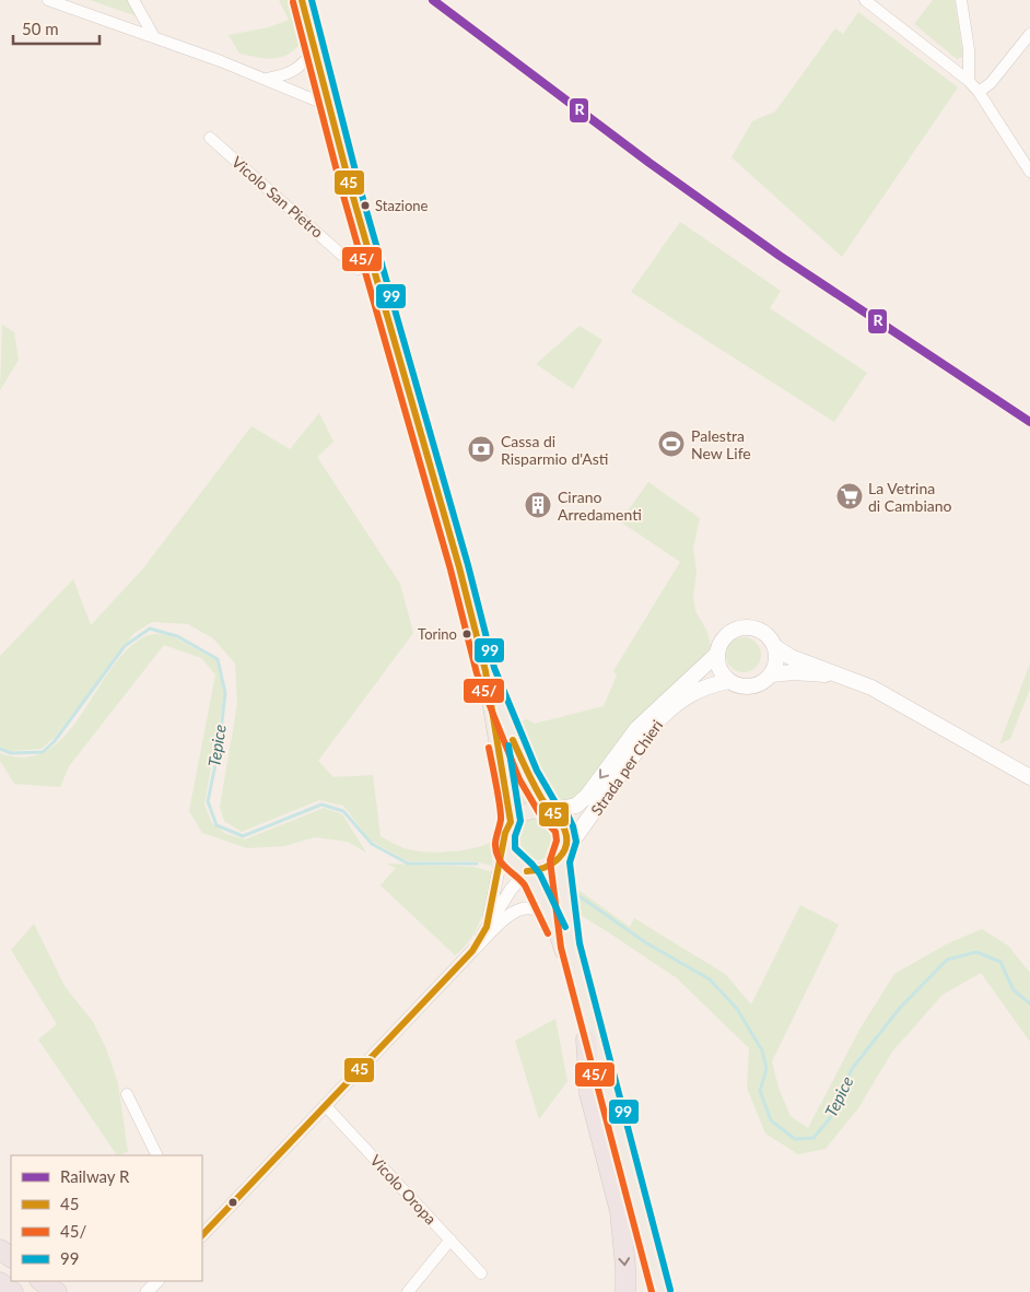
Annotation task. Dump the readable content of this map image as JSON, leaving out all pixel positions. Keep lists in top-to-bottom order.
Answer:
{
  "streets": {
    "main road": ["Strada per Chieri"],
    "street": ["Vicolo San Pietro", "Vicolo Oropa"]
  },
  "water": ["Tepice"],
  "places": {
    "other": ["Stazione", "Torino"],
    "sports": ["Palestra New Life"],
    "bank": ["Cassa di Risparmio d'Asti"],
    "supermarket": ["La Vetrina di Cambiano"],
    "building": ["Cirano Arredamenti"]
  },
  "lines": [
    "rail line R",
    "transit line 45",
    "transit line 99",
    "transit line 45/"
  ],
  "legend": [
    "Railway R",
    "45",
    "45/",
    "99"
  ],
  "scale_bar": "50 m"
}
